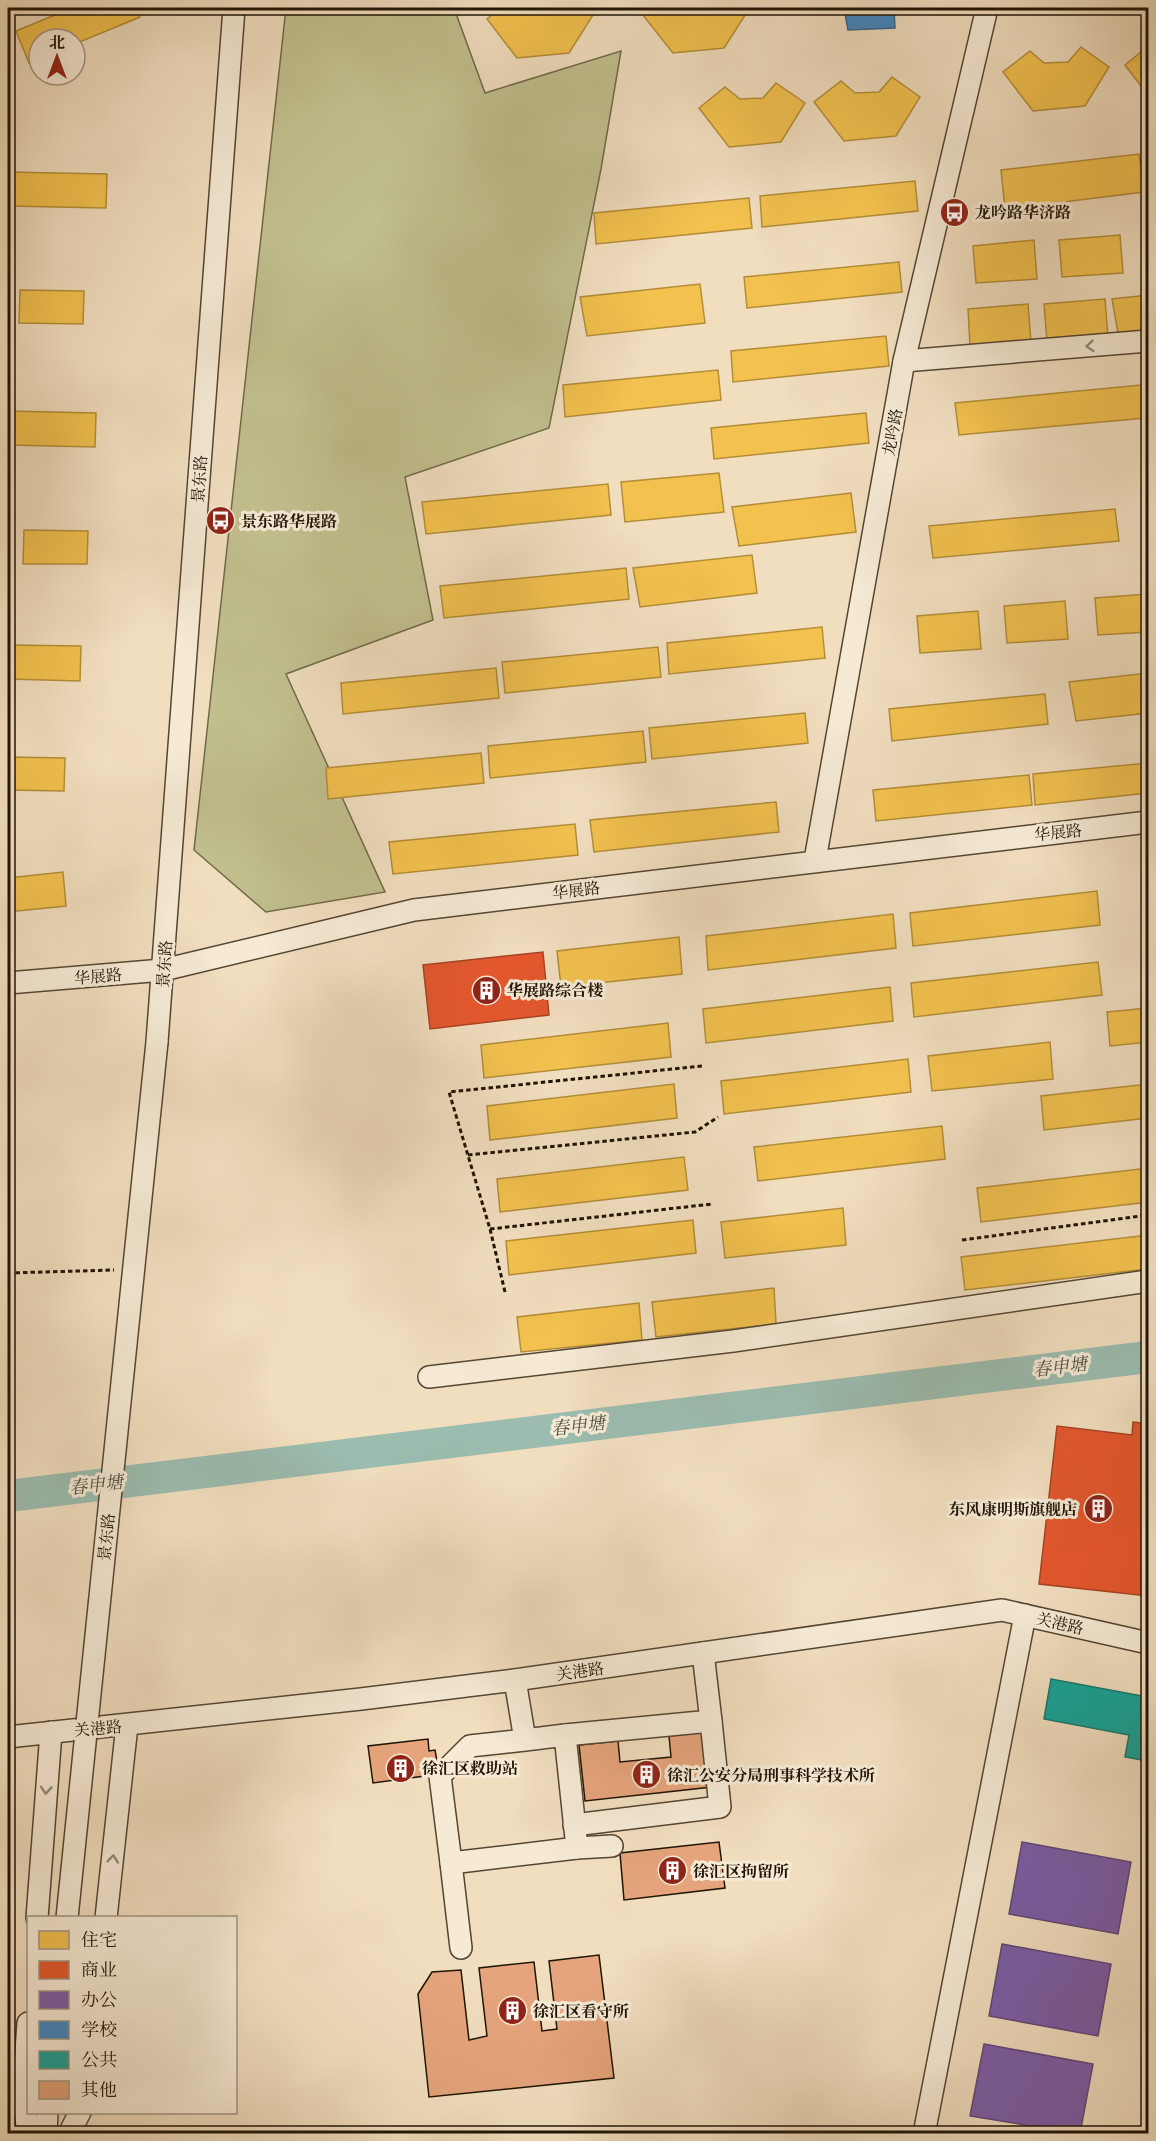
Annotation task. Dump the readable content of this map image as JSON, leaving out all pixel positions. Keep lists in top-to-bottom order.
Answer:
{
  "streets": {
    "street": [
      "龙吟路",
      "景东路",
      "华展路",
      "关港路"
    ]
  },
  "crossings": [
    ["龙吟路", "华展路"],
    ["景东路", "华展路"]
  ],
  "water": ["春申塘"],
  "places": {
    "bus stop": ["龙吟路华济路", "景东路华展路"],
    "building": [
      "华展路综合楼",
      "东风康明斯旗舰店",
      "徐汇区救助站",
      "徐汇公安分局刑事科学技术所",
      "徐汇区拘留所",
      "徐汇区看守所"
    ]
  },
  "legend": [
    "住宅",
    "商业",
    "办公",
    "学校",
    "公共",
    "其他"
  ],
  "north": "top"
}
